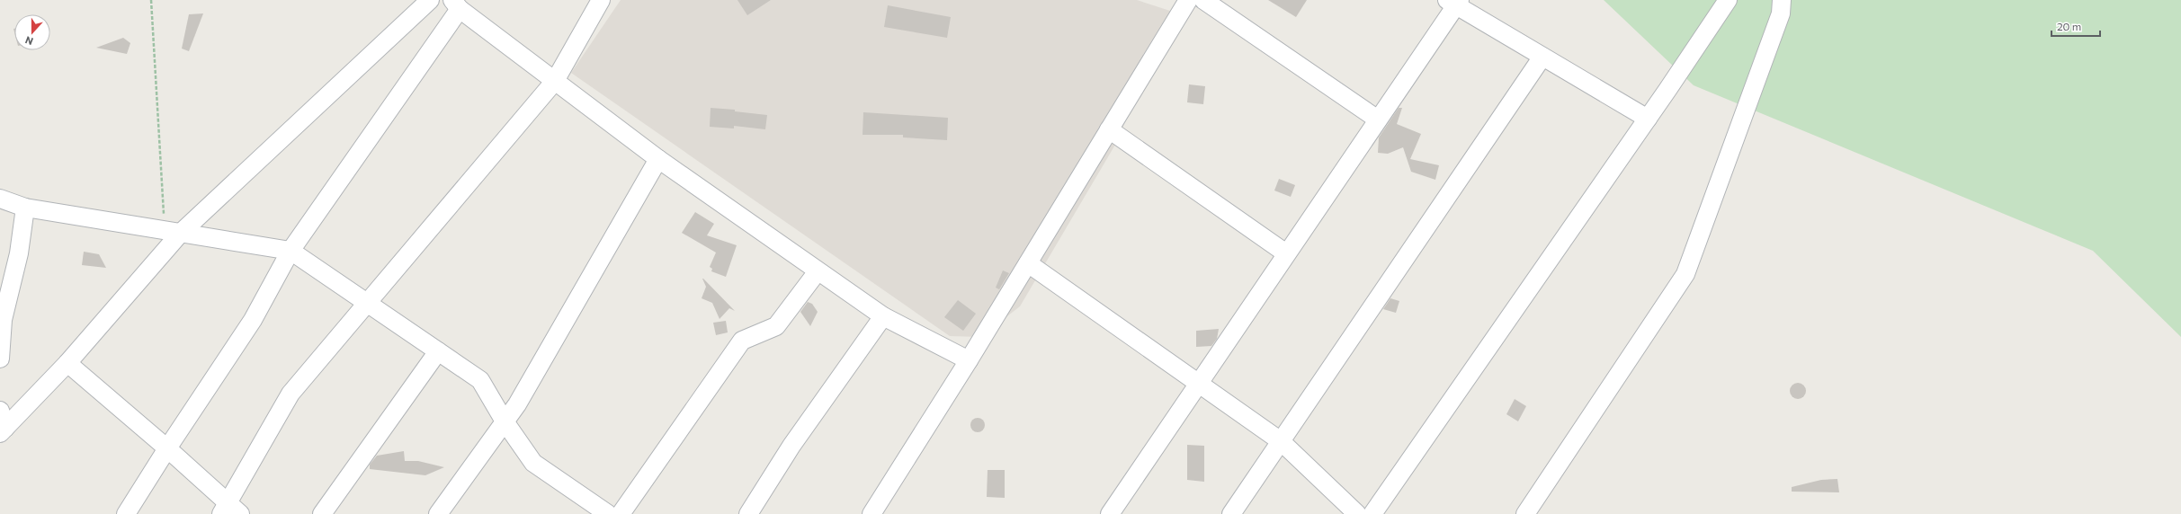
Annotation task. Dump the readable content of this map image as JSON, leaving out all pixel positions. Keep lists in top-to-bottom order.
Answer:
{
  "scale_bar": "20 m",
  "north": "bottom"
}
